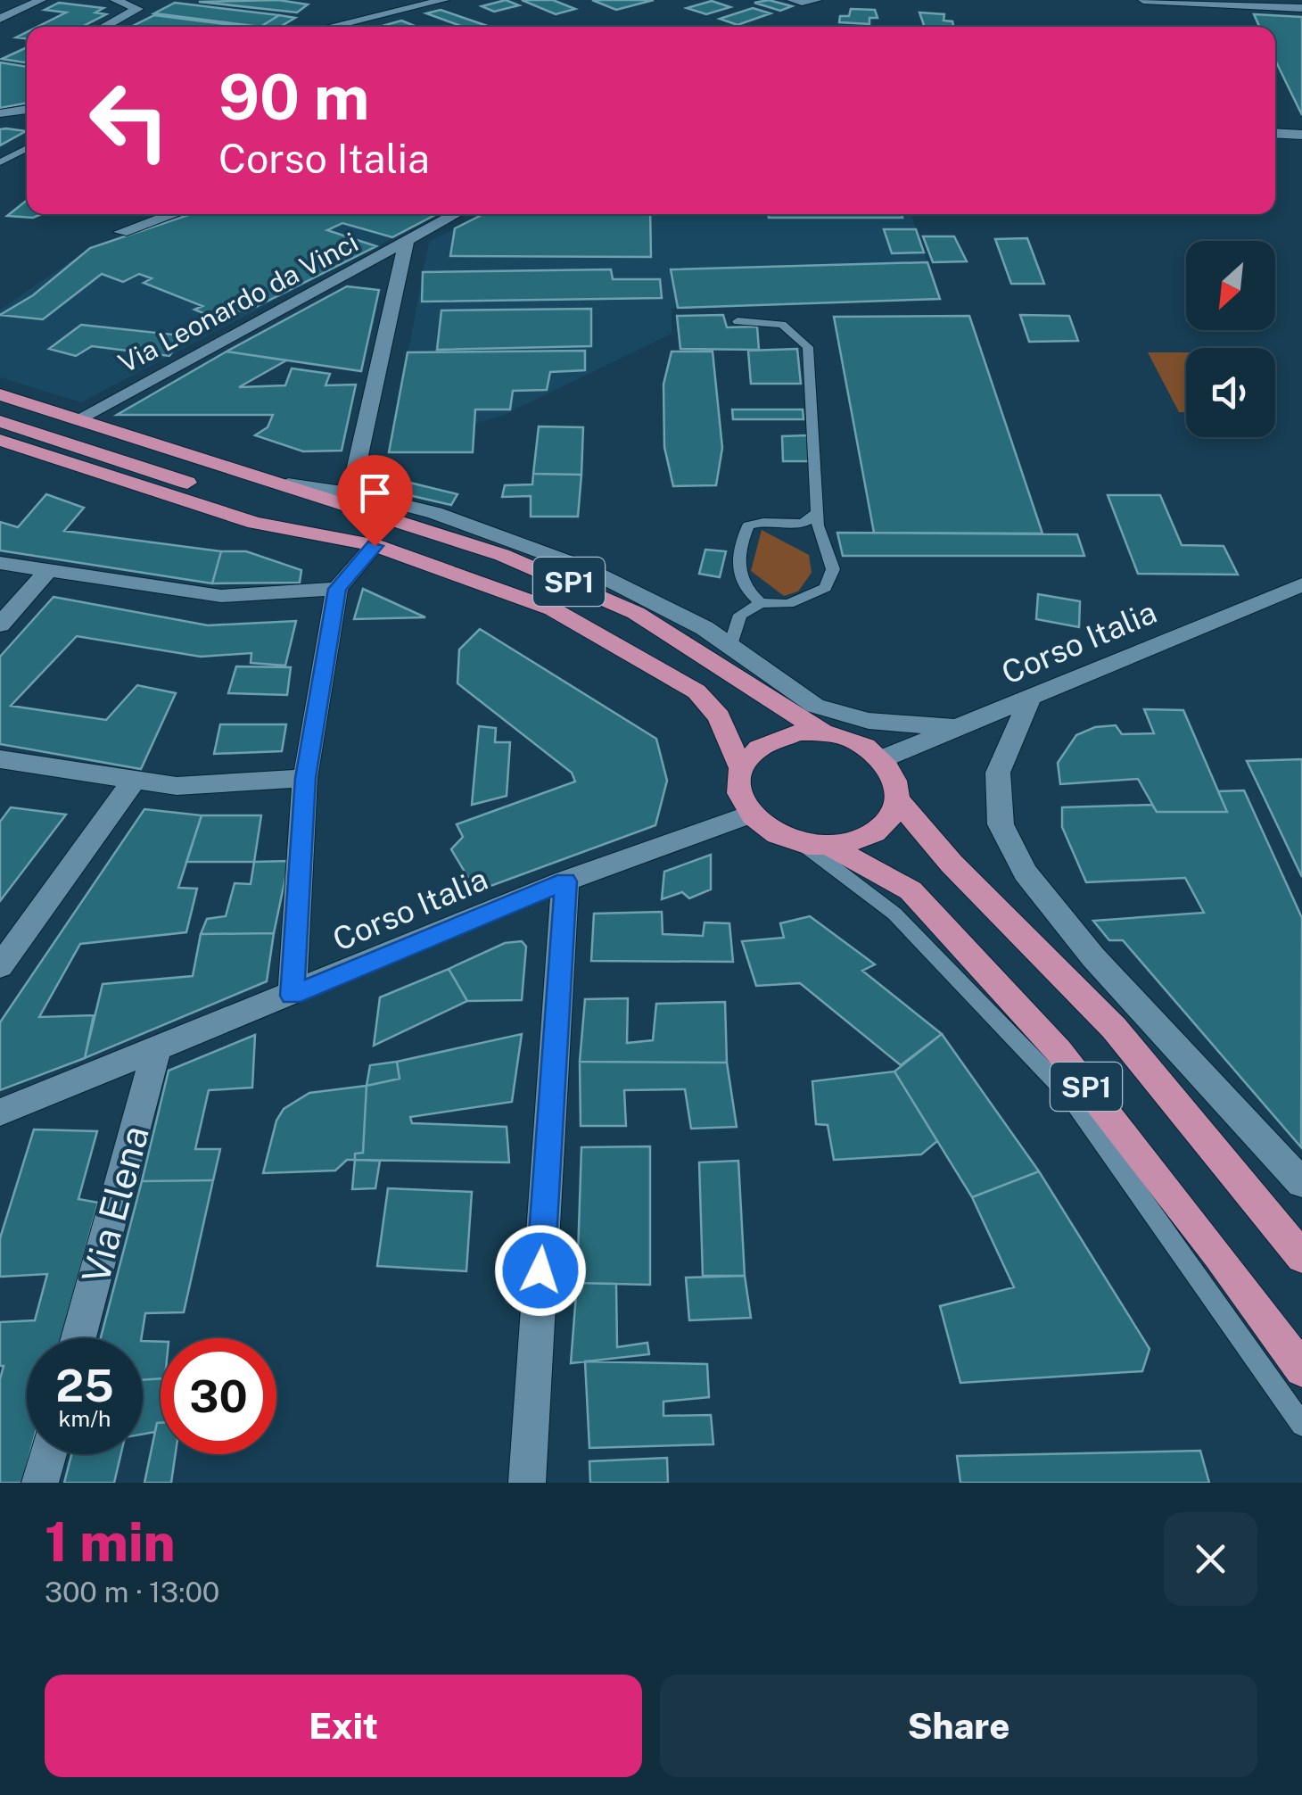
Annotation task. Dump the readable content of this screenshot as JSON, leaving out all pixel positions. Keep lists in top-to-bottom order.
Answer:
{
  "streets": {
    "highway": ["SP1"],
    "street": ["Via Leonardo da Vinci", "Corso Italia", "Via Elena"]
  },
  "crossings": [
    ["SP1", "Corso Italia"],
    ["Corso Italia", "Via Elena"]
  ],
  "north": "bottom left",
  "page": {
    "turn": ["90 m", "Corso Italia"],
    "speed": "25 km/h",
    "limit": "30",
    "heading": ["1 min", "300 m · 13:00"],
    "buttons": ["Exit", "Share"]
  }
}
